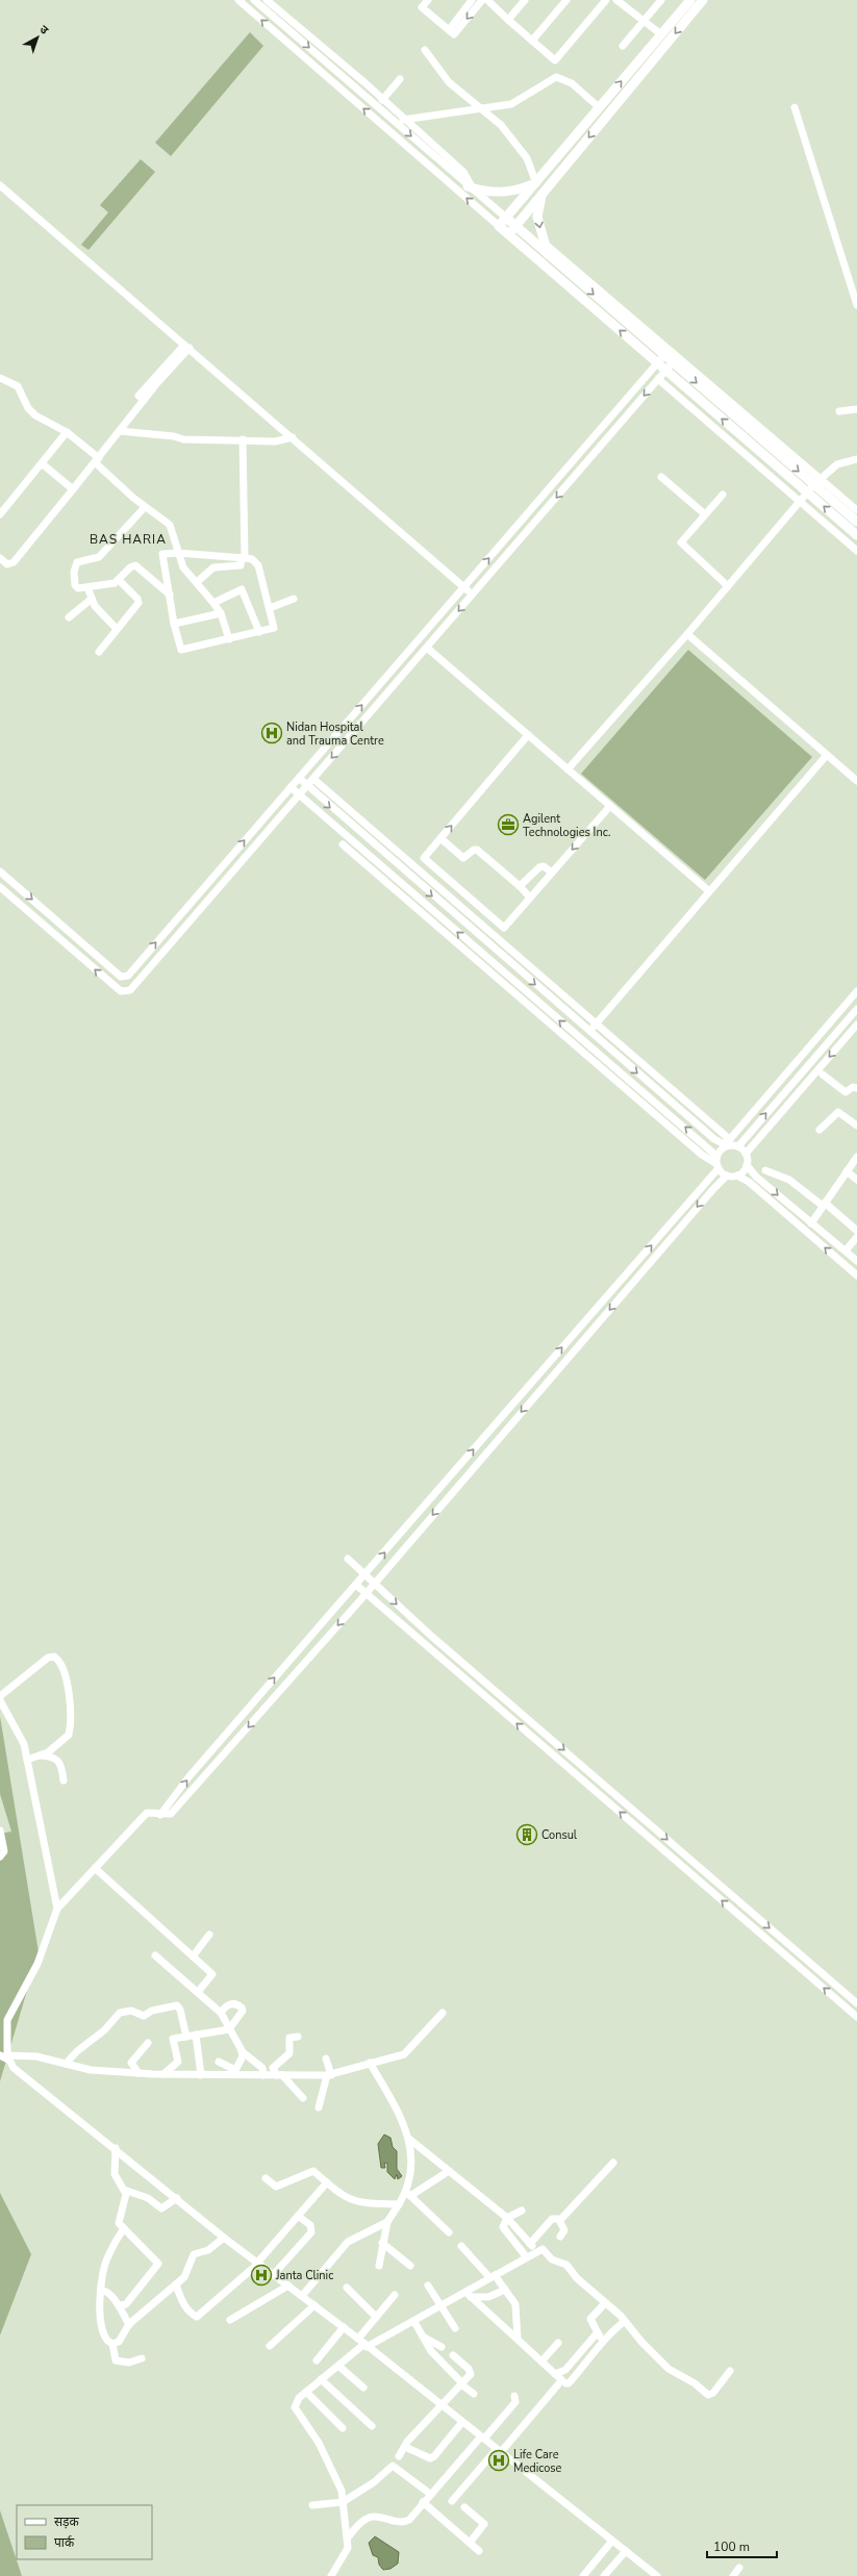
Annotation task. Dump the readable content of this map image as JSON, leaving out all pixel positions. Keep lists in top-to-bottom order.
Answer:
{
  "districts": ["BAS HARIA"],
  "places": {
    "hospital": ["Nidan Hospital and Trauma Centre", "Janta Clinic", "Life Care Medicose"],
    "office": ["Agilent Technologies Inc."],
    "building": ["Consul"]
  },
  "legend": ["सड़क", "पार्क"],
  "scale_bar": "100 m",
  "north": "top right"
}
